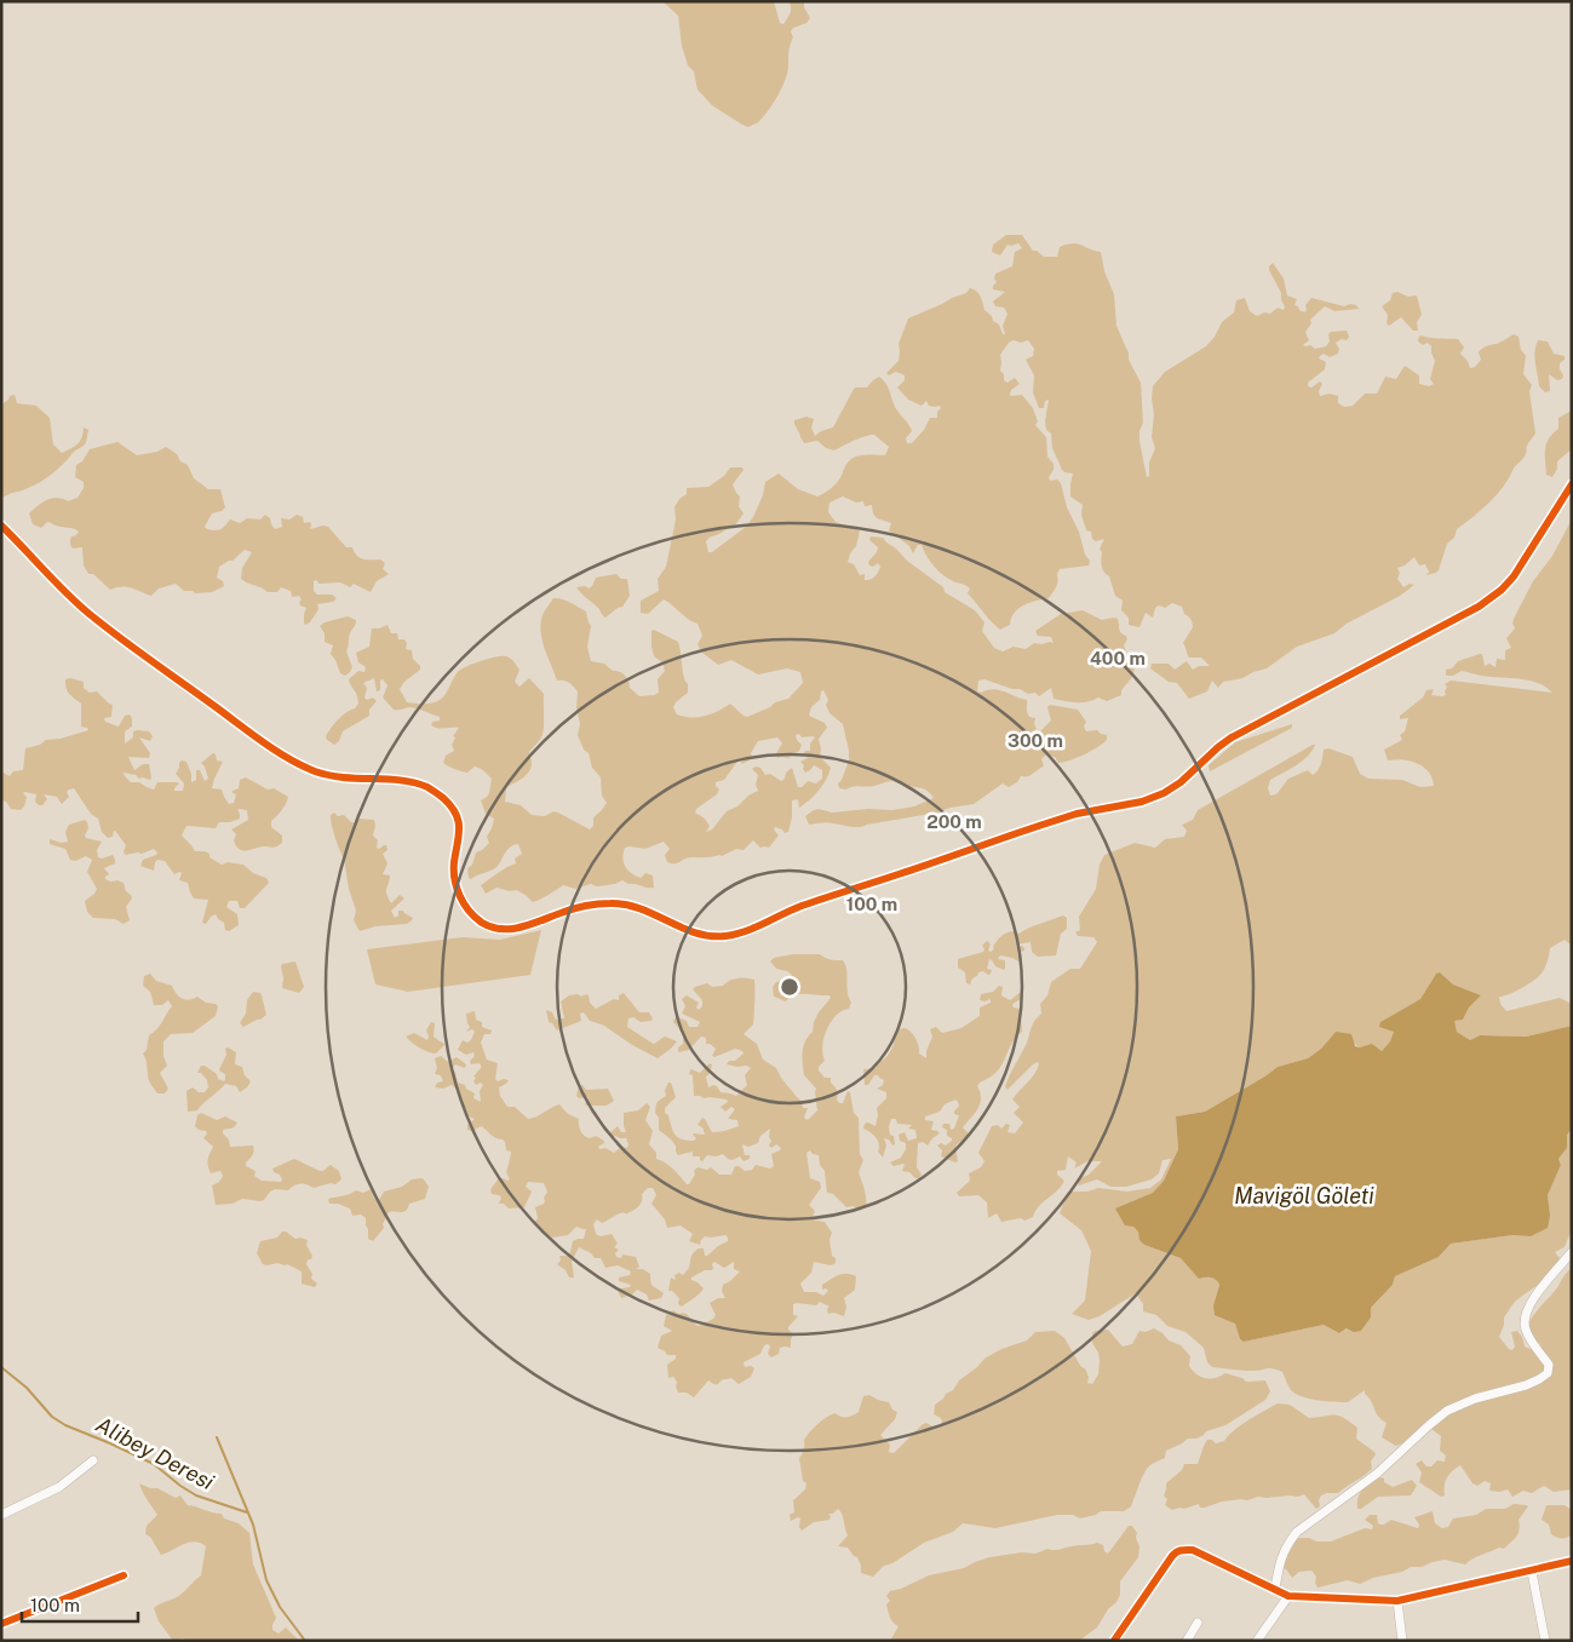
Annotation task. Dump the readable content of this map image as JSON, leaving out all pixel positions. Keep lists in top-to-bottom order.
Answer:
{
  "water": ["Mavigöl Göleti", "Alibey Deresi"],
  "scale_bar": "100 m",
  "rings": [
    "400 m",
    "300 m",
    "200 m",
    "100 m"
  ]
}
